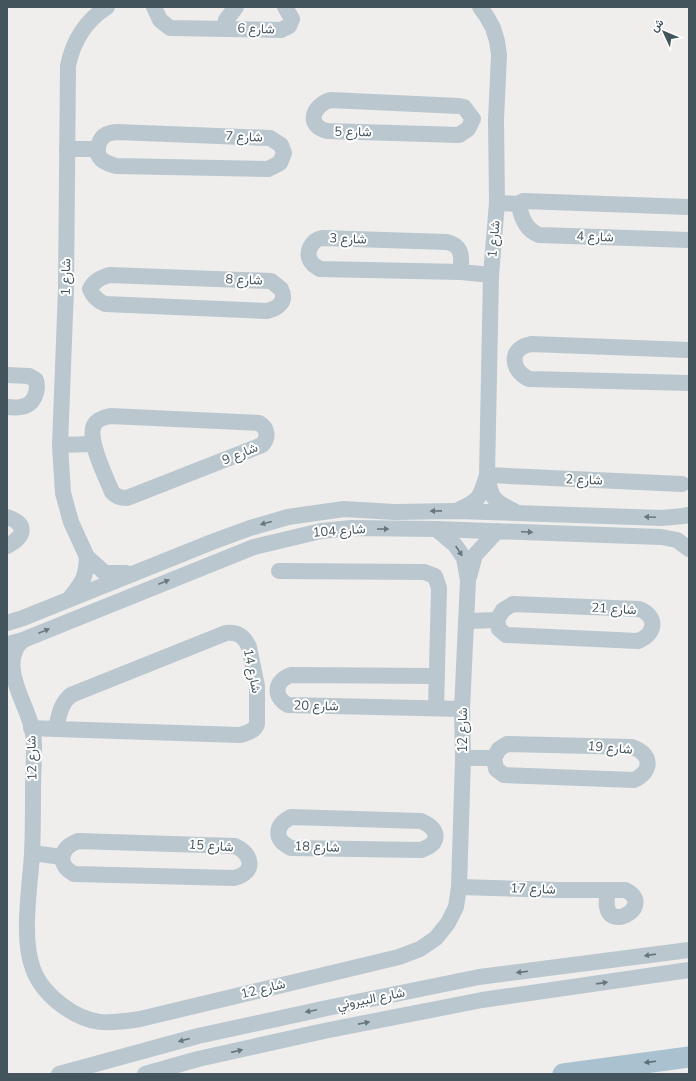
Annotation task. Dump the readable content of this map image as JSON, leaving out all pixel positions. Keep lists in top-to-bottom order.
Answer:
{
  "streets": {
    "street": [
      "شارع 6",
      "شارع 5",
      "شارع 7",
      "شارع 4",
      "شارع 3",
      "شارع 1",
      "شارع 8",
      "شارع 9",
      "شارع 2",
      "شارع 104",
      "شارع 21",
      "شارع 14",
      "شارع 20",
      "شارع 12",
      "شارع 19",
      "شارع 15",
      "شارع 18",
      "شارع 17",
      "شارع البيروني"
    ]
  },
  "crossings": [
    ["شارع 3", "شارع 1"],
    ["شارع 1", "شارع 2"],
    ["شارع 1", "شارع 104"],
    ["شارع 104", "شارع 12"],
    ["شارع 14", "شارع 12"],
    ["شارع 20", "شارع 12"],
    ["شارع 12", "شارع 17"]
  ],
  "north": "top left"
}
